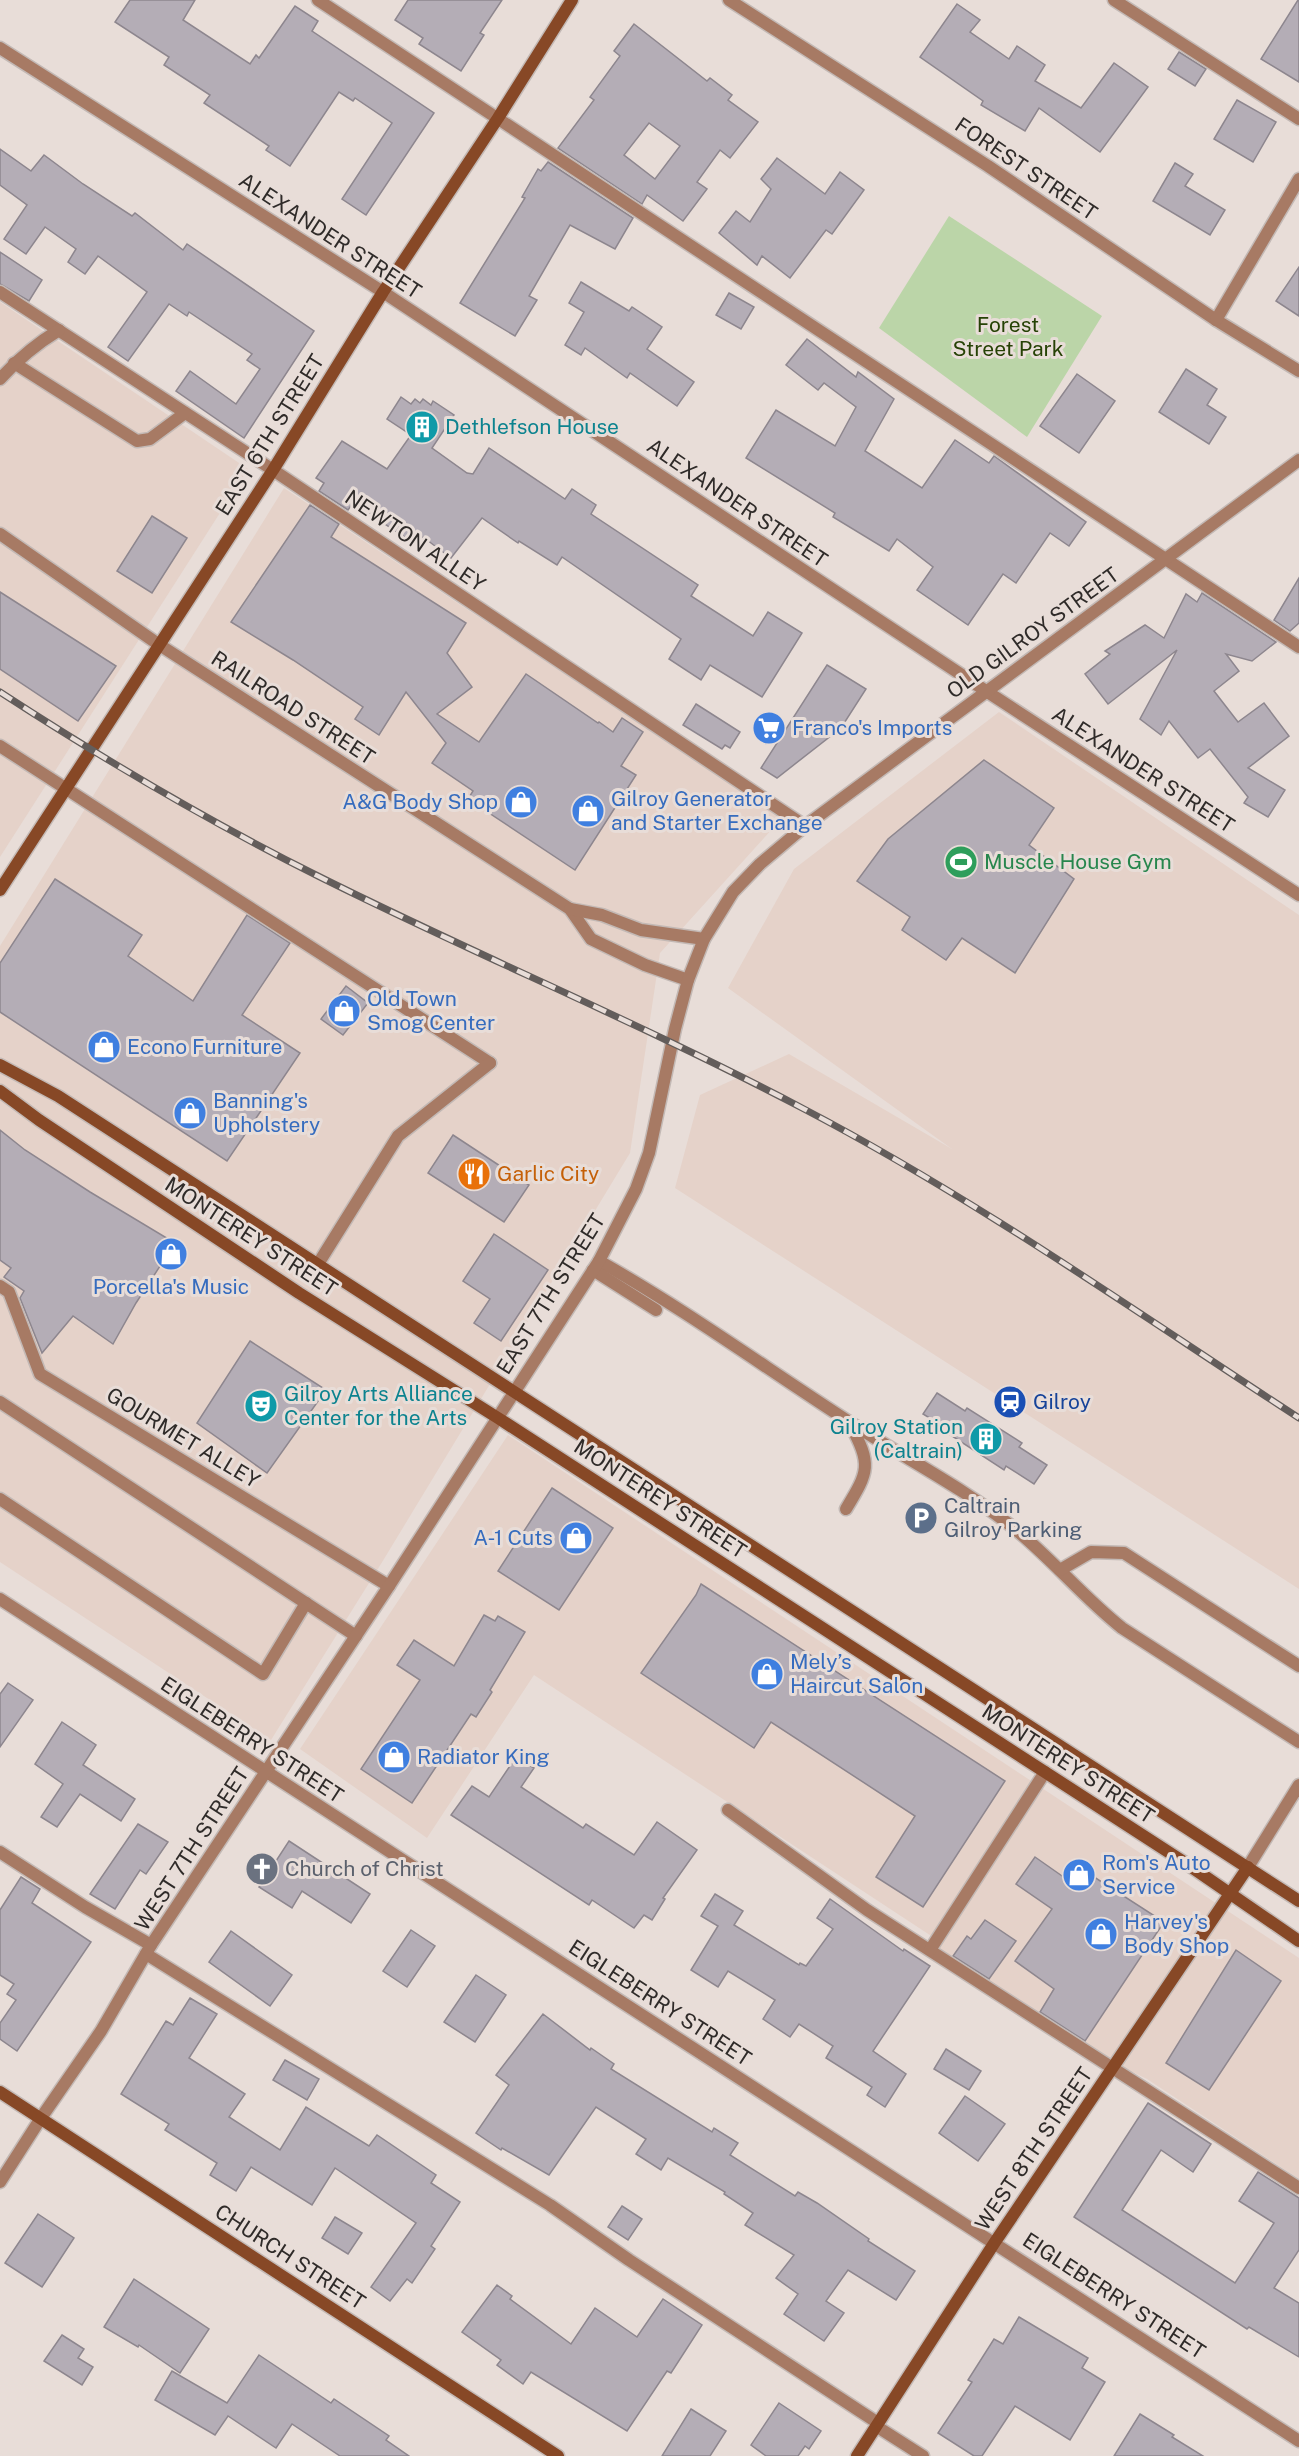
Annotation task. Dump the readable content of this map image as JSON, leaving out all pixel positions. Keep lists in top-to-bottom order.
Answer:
{
  "streets": {
    "main road": [
      "EAST 6TH STREET",
      "MONTEREY STREET",
      "WEST 8TH STREET",
      "CHURCH STREET"
    ],
    "street": [
      "FOREST STREET",
      "ALEXANDER STREET",
      "NEWTON ALLEY",
      "OLD GILROY STREET",
      "RAILROAD STREET",
      "EAST 7TH STREET",
      "GOURMET ALLEY",
      "EIGLEBERRY STREET",
      "WEST 7TH STREET"
    ]
  },
  "crossings": [
    ["ALEXANDER STREET", "EAST 6TH STREET"],
    ["ALEXANDER STREET", "OLD GILROY STREET"],
    ["EAST 6TH STREET", "NEWTON ALLEY"],
    ["EAST 6TH STREET", "RAILROAD STREET"],
    ["NEWTON ALLEY", "OLD GILROY STREET"],
    ["OLD GILROY STREET", "RAILROAD STREET"],
    ["OLD GILROY STREET", "EAST 7TH STREET"],
    ["RAILROAD STREET", "EAST 7TH STREET"],
    ["MONTEREY STREET", "EAST 7TH STREET"],
    ["MONTEREY STREET", "WEST 7TH STREET"],
    ["MONTEREY STREET", "WEST 8TH STREET"],
    ["EAST 7TH STREET", "WEST 7TH STREET"],
    ["GOURMET ALLEY", "WEST 7TH STREET"],
    ["EIGLEBERRY STREET", "WEST 7TH STREET"],
    ["EIGLEBERRY STREET", "WEST 8TH STREET"],
    ["WEST 7TH STREET", "CHURCH STREET"]
  ],
  "parks": ["Forest Street Park"],
  "places": {
    "building": ["Dethlefson House", "Gilroy Station (Caltrain)"],
    "supermarket": ["Franco's Imports"],
    "shop": [
      "A&G Body Shop",
      "Gilroy Generator and Starter Exchange",
      "Old Town Smog Center",
      "Econo Furniture",
      "Banning's Upholstery",
      "Porcella's Music",
      "A-1 Cuts",
      "Mely’s Haircut Salon",
      "Radiator King",
      "Rom's Auto Service",
      "Harvey's Body Shop"
    ],
    "sports": ["Muscle House Gym"],
    "restaurant": ["Garlic City"],
    "station": ["Gilroy"],
    "theatre": ["Gilroy Arts Alliance Center for the Arts"],
    "parking": ["Caltrain Gilroy Parking"],
    "church": ["Church of Christ"]
  }
}
